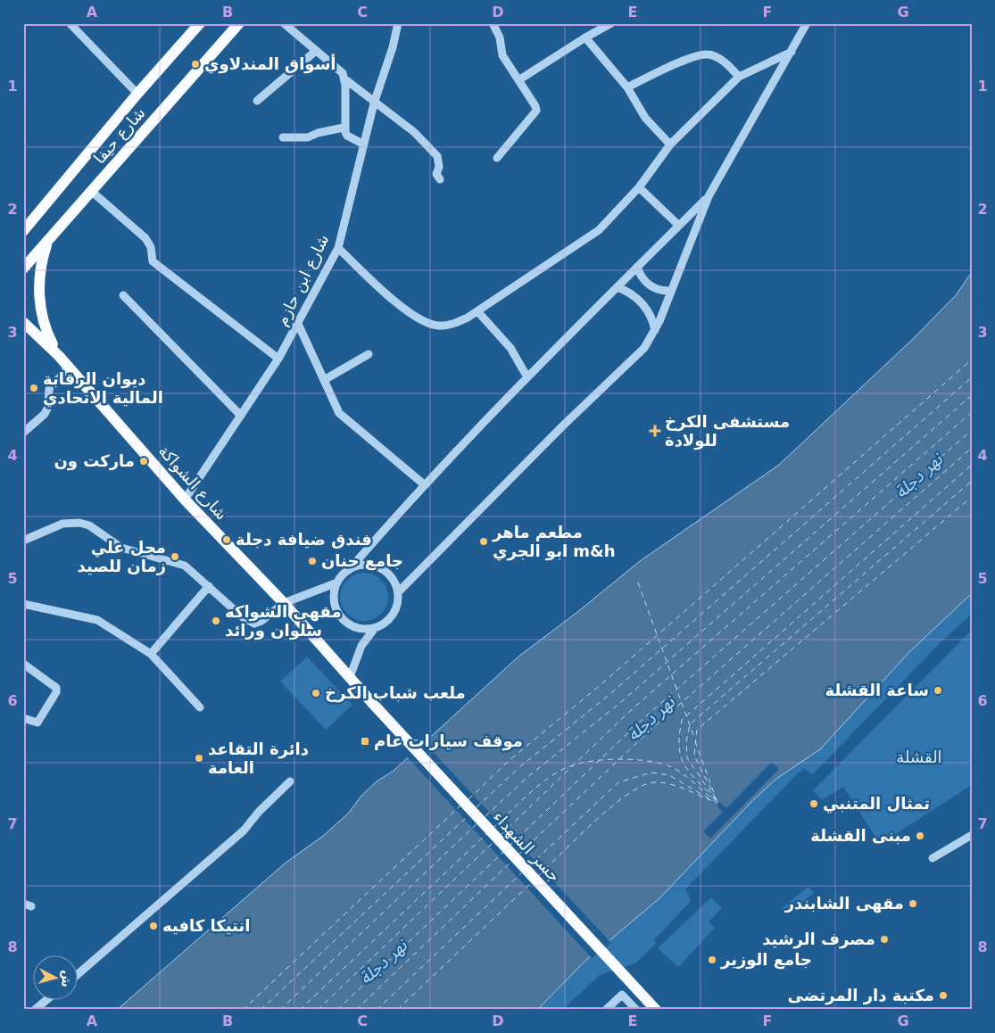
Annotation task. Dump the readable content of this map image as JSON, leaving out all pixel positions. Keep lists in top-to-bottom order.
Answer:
{
  "streets": {
    "main road": ["شارع حيفا", "شارع الشواكة", "جسر الشهداء"],
    "street": ["شارع ابن حازم"]
  },
  "crossings": [
    ["شارع ابن حازم", "شارع الشواكة"],
    ["شارع الشواكة", "جسر الشهداء"]
  ],
  "water": ["نهر دجلة"],
  "parks": ["القشلة"],
  "places": {
    "other": [
      "أسواق المندلاوي",
      "ديوان الرقابة المالية الاتحادي",
      "ماركت ون",
      "فندق ضيافة دجلة",
      "مطعم ماهر ابو الجري m&h",
      "محل علي زمان للصيد",
      "جامع حنان",
      "مقهى الشواكه سلوان ورائد",
      "ساعة القشلة",
      "ملعب شباب الكرخ",
      "دائرة التقاعد العامة",
      "تمثال المتنبي",
      "مبنى القشلة",
      "مقهى الشابندر",
      "انتيكا كافيه",
      "مصرف الرشيد",
      "جامع الوزير",
      "مكتبة دار المرتضى"
    ],
    "health": ["مستشفى الكرخ للولادة"],
    "transit": ["موقف سيارات عام"]
  },
  "north": "right",
  "grid": {
    "columns": [
      "A",
      "B",
      "C",
      "D",
      "E",
      "F",
      "G"
    ],
    "rows": [
      "1",
      "2",
      "3",
      "4",
      "5",
      "6",
      "7",
      "8"
    ]
  }
}
